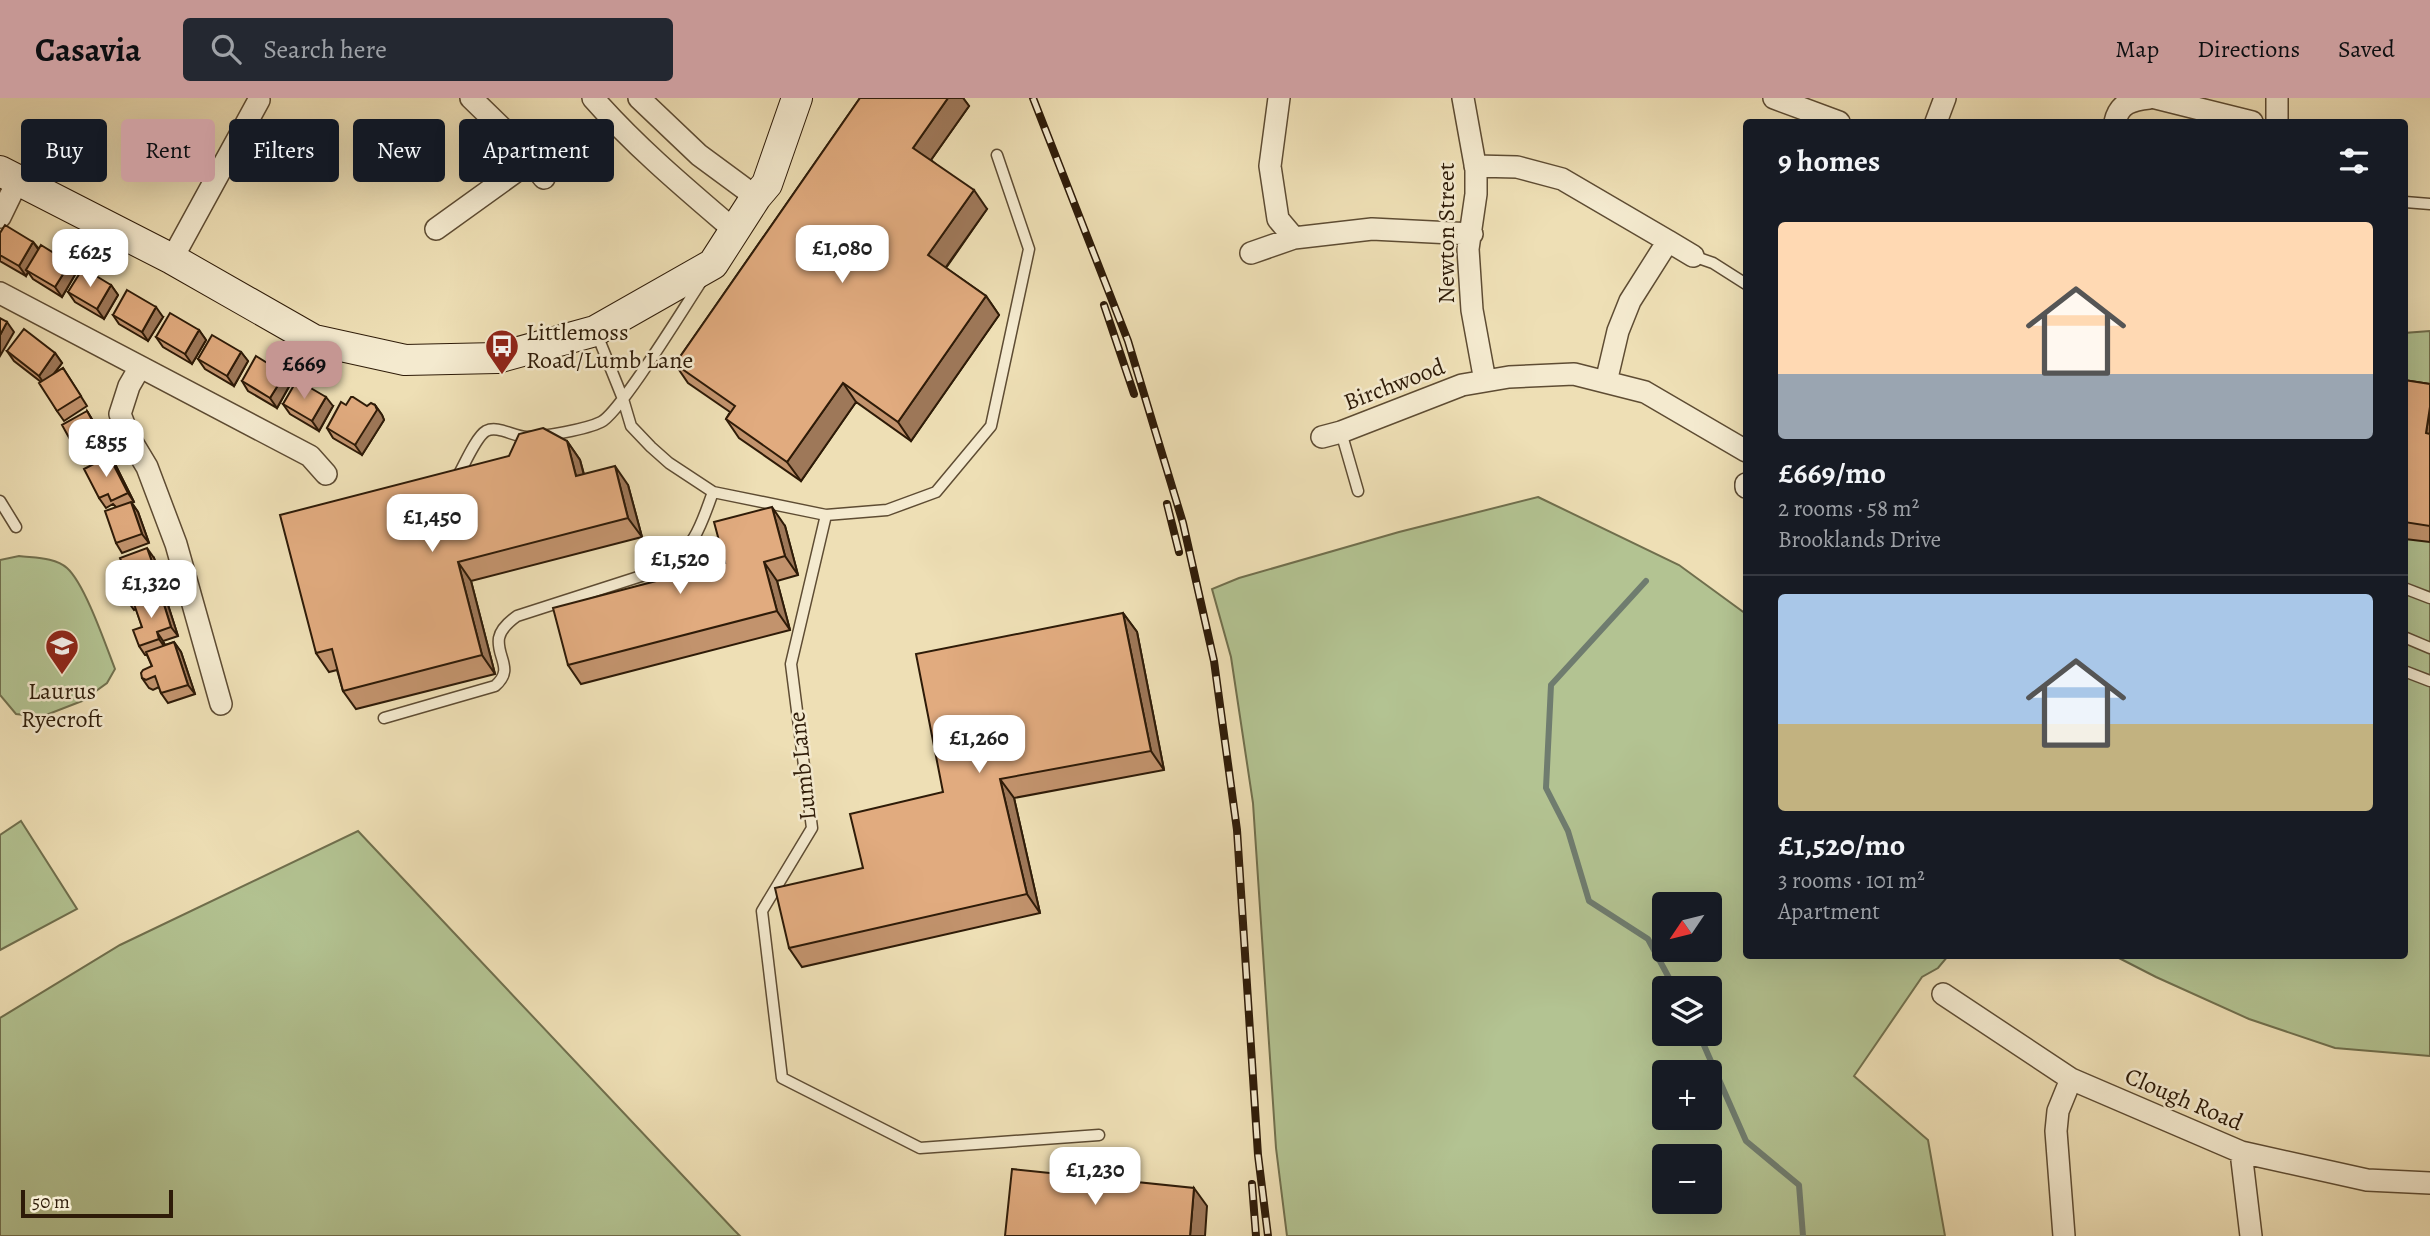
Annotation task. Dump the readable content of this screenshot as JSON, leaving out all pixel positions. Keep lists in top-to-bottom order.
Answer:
{
  "streets": {
    "street": ["Newton Street", "Birchwood", "Clough Road"],
    "lane": ["Lumb Lane"]
  },
  "crossings": [
    ["Newton Street", "Birchwood"]
  ],
  "places": {
    "bus stop": ["Littlemoss Road/Lumb Lane"],
    "school or university": ["Laurus Ryecroft"]
  },
  "scale_bar": "50 m",
  "north": "bottom left",
  "page": {
    "header": "Casavia",
    "search": "Search here",
    "nav": ["Map", "Directions", "Saved"],
    "chip": [
      "Buy",
      "Rent",
      "Filters",
      "New",
      "Apartment"
    ],
    "heading": "9 homes",
    "list": [
      {
        "name": "£669/mo",
        "note": "2 rooms · 58 m² · Brooklands Drive"
      },
      {
        "name": "£1,520/mo",
        "note": "3 rooms · 101 m² · Apartment"
      }
    ],
    "price": [
      "£1,080",
      "£625",
      "£669",
      "£855",
      "£1,450",
      "£1,520",
      "£1,320",
      "£1,260",
      "£1,230"
    ],
    "map_buttons": ["+", "−"],
    "scale": "50 m"
  }
}
